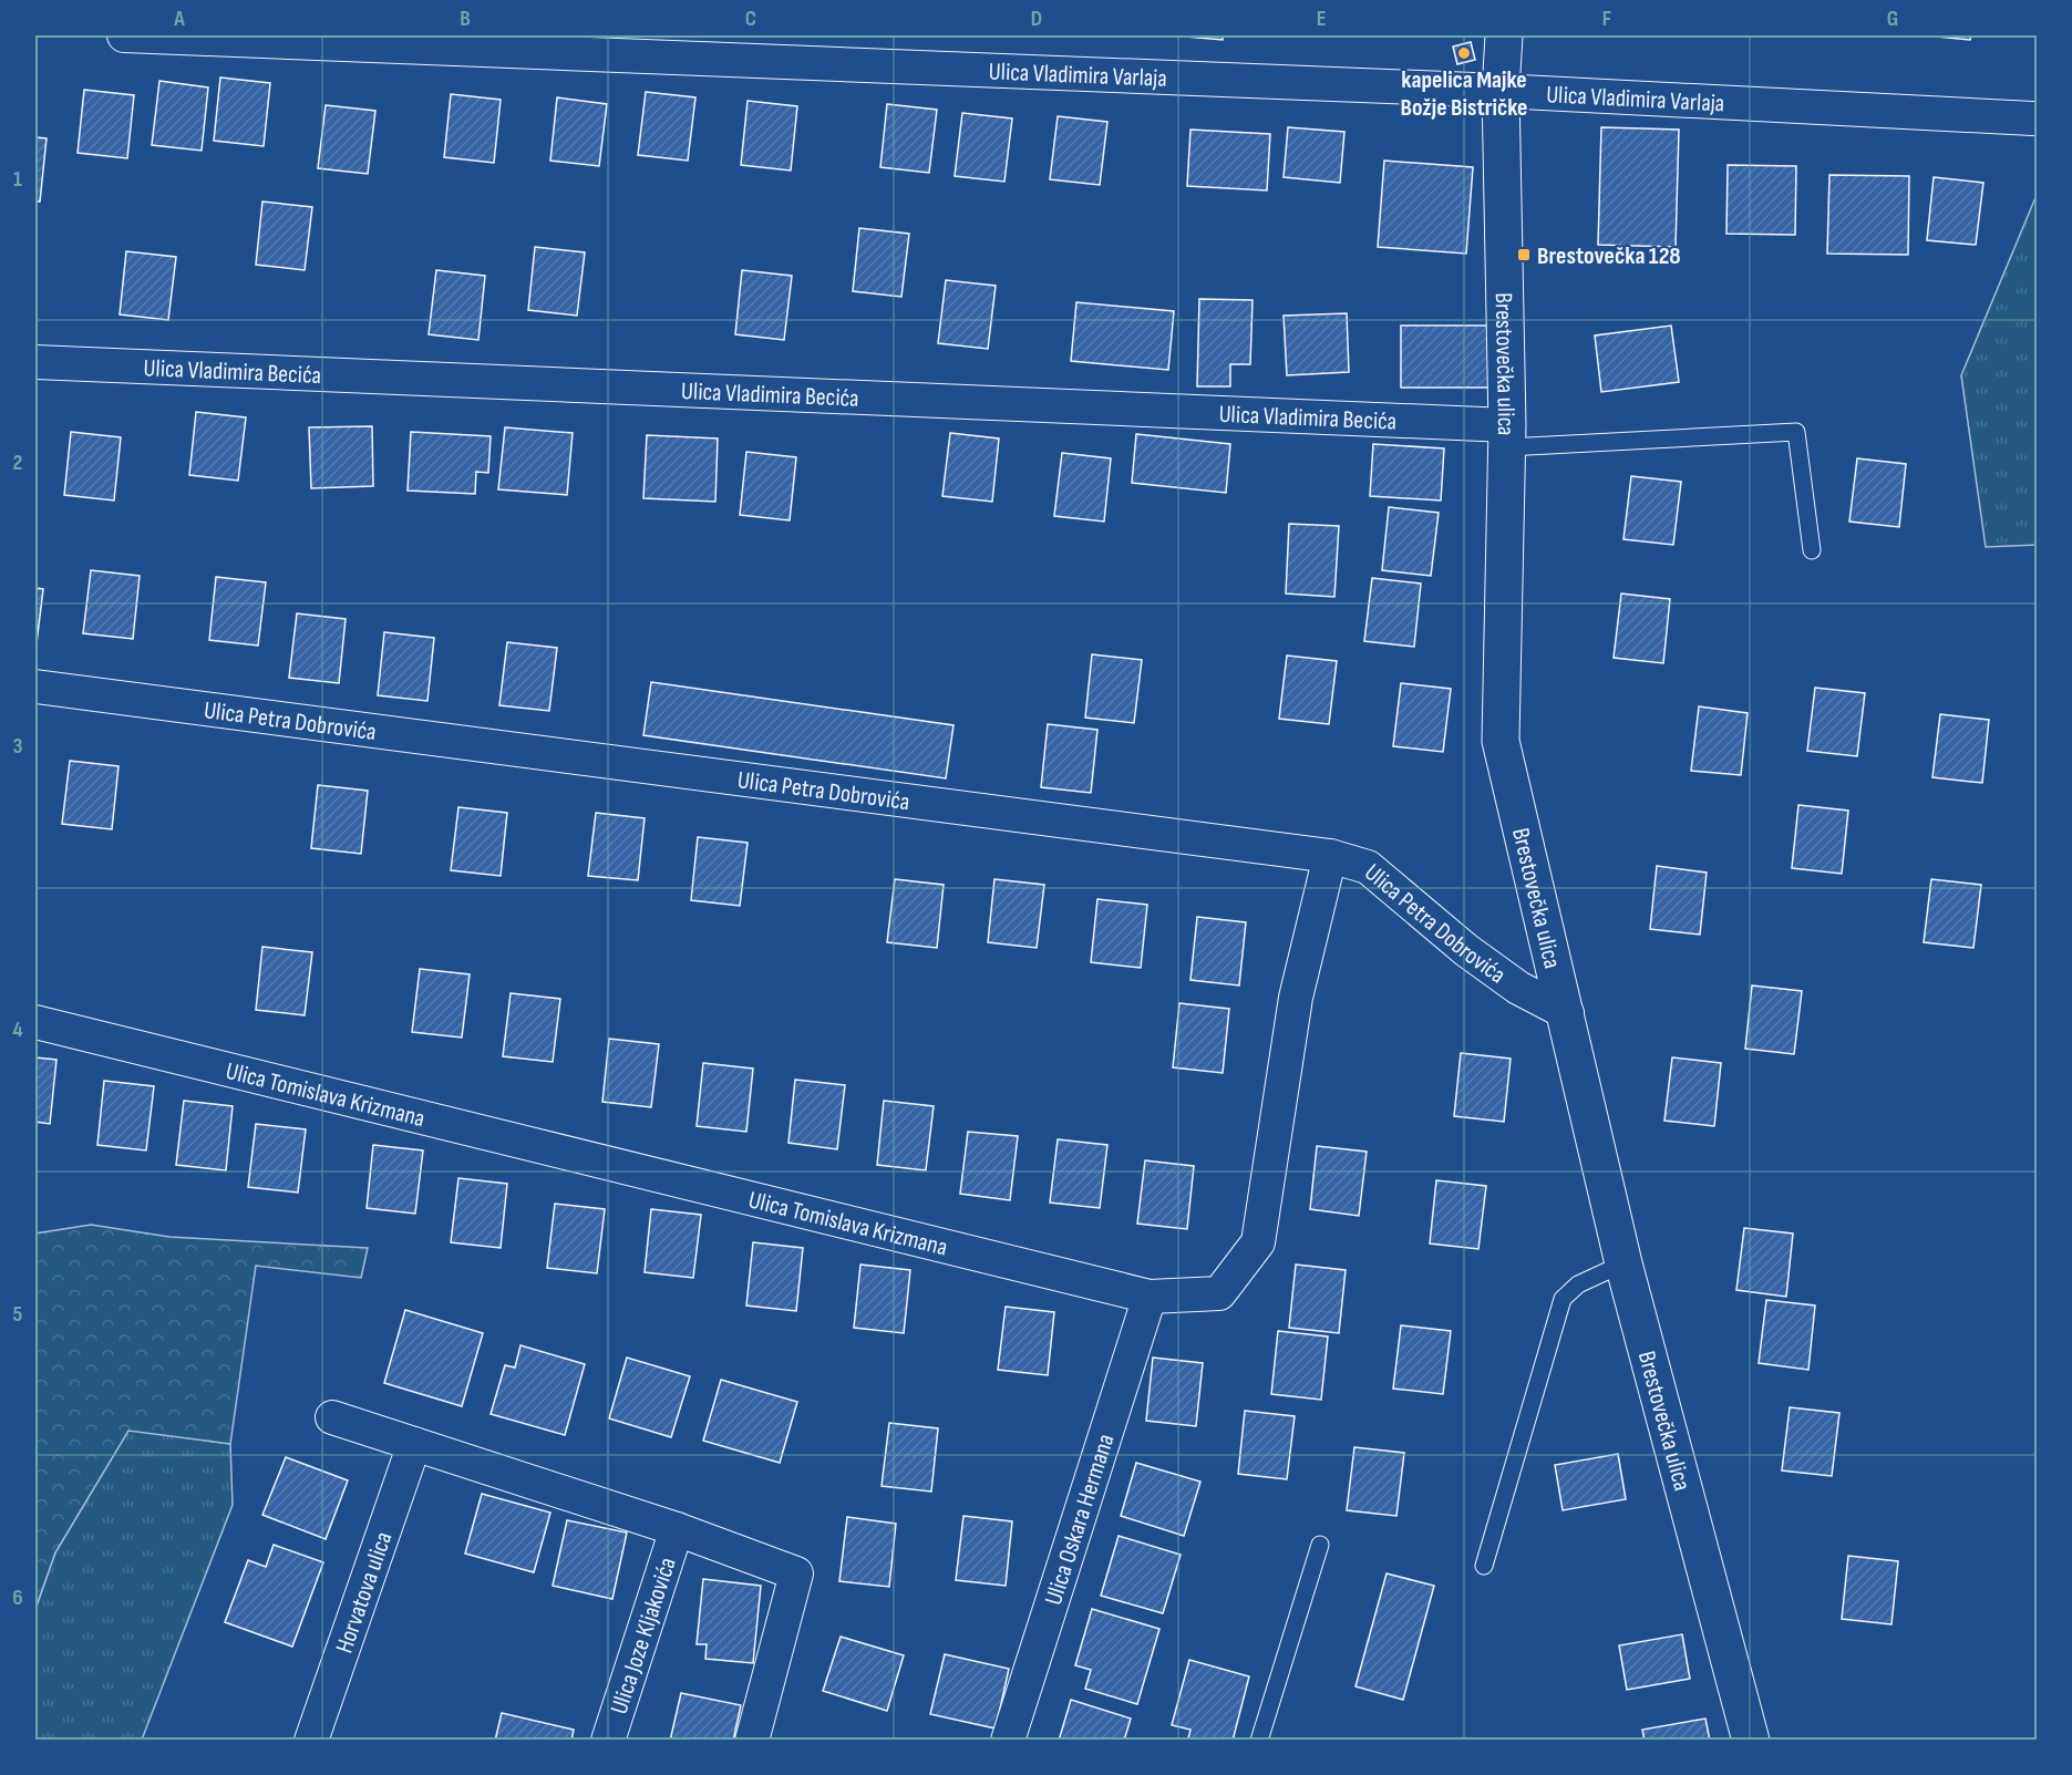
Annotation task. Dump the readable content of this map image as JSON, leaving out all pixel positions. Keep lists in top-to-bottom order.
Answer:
{
  "streets": {
    "street": [
      "Ulica Vladimira Varlaja",
      "Brestovečka ulica",
      "Ulica Vladimira Becića",
      "Ulica Petra Dobrovića",
      "Ulica Tomislava Krizmana",
      "Ulica Oskara Hermana",
      "Horvatova ulica",
      "Ulica Joze Kljakovića"
    ]
  },
  "crossings": [
    ["Ulica Vladimira Varlaja", "Brestovečka ulica"],
    ["Brestovečka ulica", "Ulica Vladimira Becića"],
    ["Brestovečka ulica", "Ulica Petra Dobrovića"],
    ["Ulica Petra Dobrovića", "Ulica Tomislava Krizmana"],
    ["Ulica Tomislava Krizmana", "Ulica Oskara Hermana"]
  ],
  "places": {
    "other": ["kapelica Majke Božje Bistričke"],
    "transit": ["Brestovečka 128"]
  },
  "grid": {
    "columns": [
      "A",
      "B",
      "C",
      "D",
      "E",
      "F",
      "G"
    ],
    "rows": [
      "1",
      "2",
      "3",
      "4",
      "5",
      "6"
    ]
  }
}
